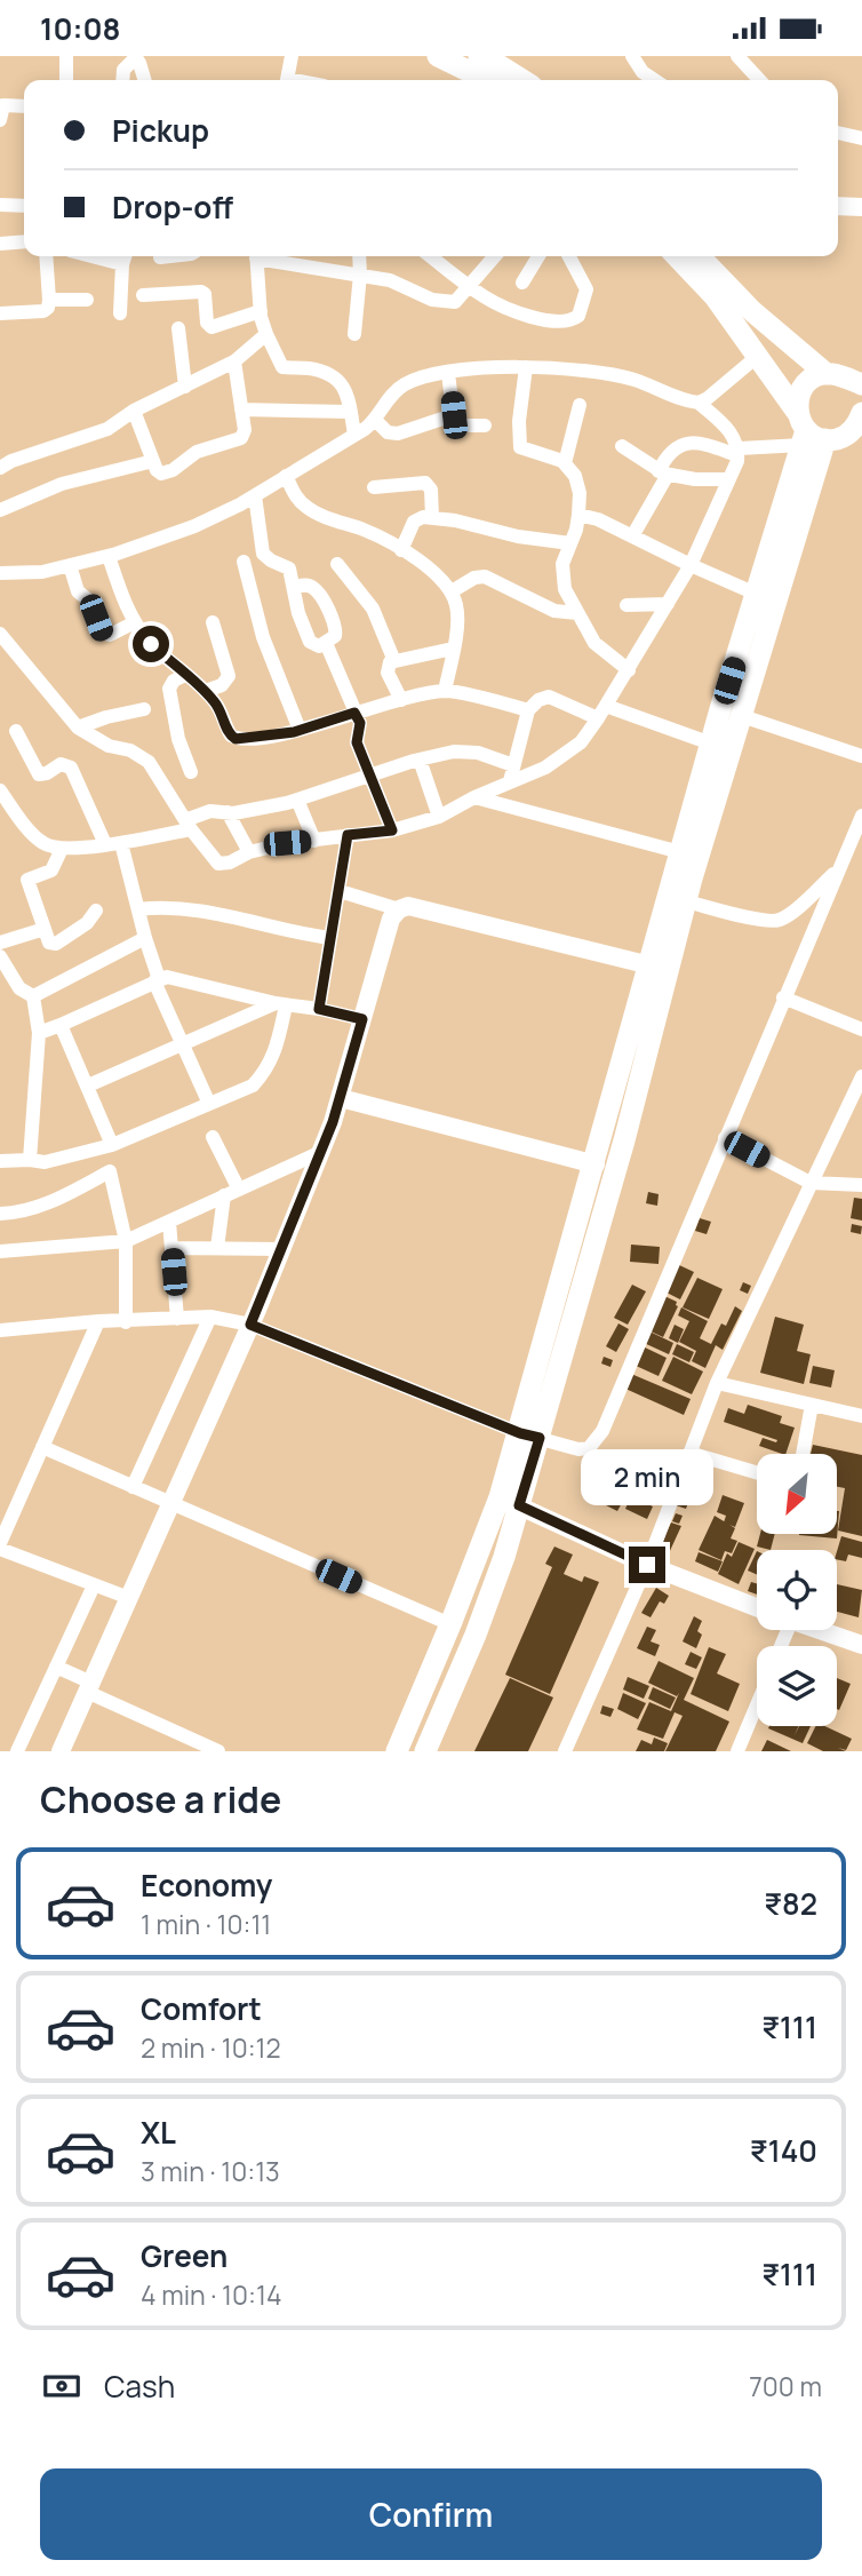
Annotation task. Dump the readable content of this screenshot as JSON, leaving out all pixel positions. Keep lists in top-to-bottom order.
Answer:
{
  "north": "bottom left",
  "page": {
    "status": "10:08",
    "banner": ["Pickup", "Drop-off"],
    "bubble": "2 min",
    "heading": "Choose a ride",
    "list": [
      {
        "name": "Economy",
        "note": "1 min · 10:11",
        "value": "₹82"
      },
      {
        "name": "Comfort",
        "note": "2 min · 10:12",
        "value": "₹111"
      },
      {
        "name": "XL",
        "note": "3 min · 10:13",
        "value": "₹140"
      },
      {
        "name": "Green",
        "note": "4 min · 10:14",
        "value": "₹111"
      }
    ],
    "pay": ["Cash", "700 m"],
    "buttons": "Confirm"
  }
}
